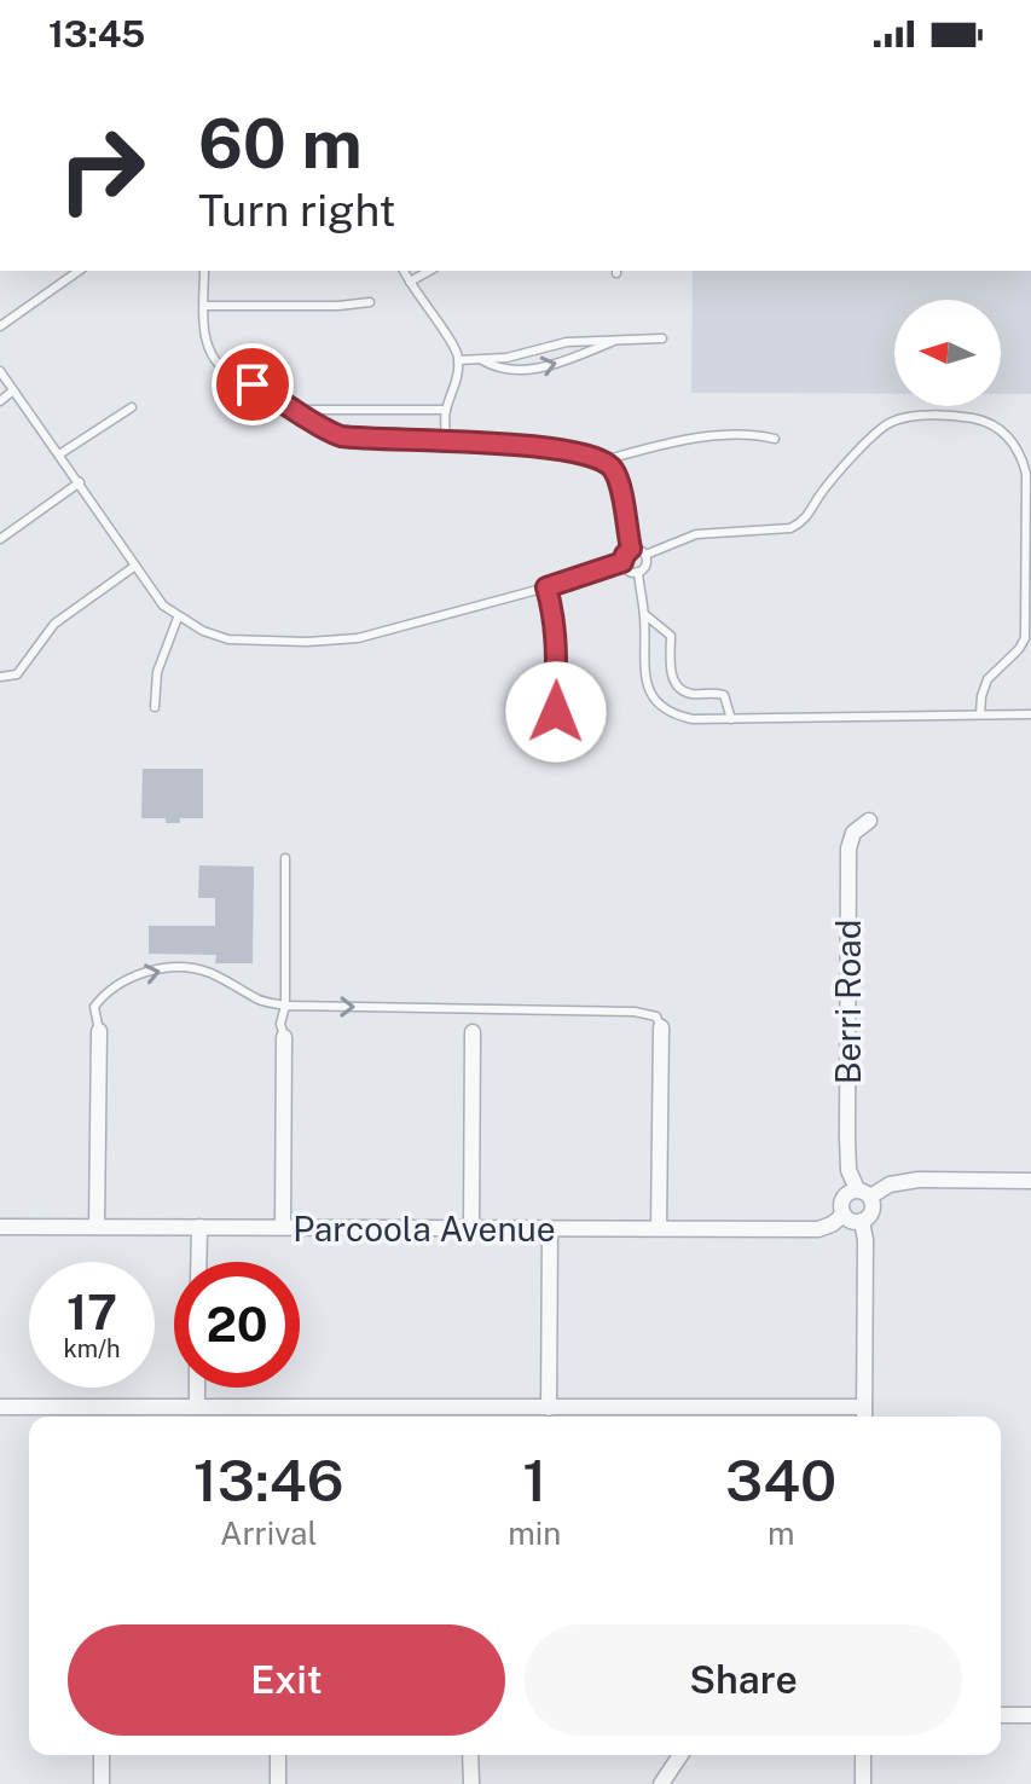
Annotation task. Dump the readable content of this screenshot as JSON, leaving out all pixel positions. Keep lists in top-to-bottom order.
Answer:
{
  "streets": {
    "street": ["Berri Road", "Parcoola Avenue"]
  },
  "crossings": [
    ["Berri Road", "Parcoola Avenue"]
  ],
  "north": "left",
  "page": {
    "status": "13:45",
    "turn": ["60 m", "Turn right"],
    "speed": "17 km/h",
    "limit": "20",
    "eta": [
      "13:46",
      "Arrival",
      "1",
      "min",
      "340",
      "m"
    ],
    "buttons": ["Exit", "Share"]
  }
}
